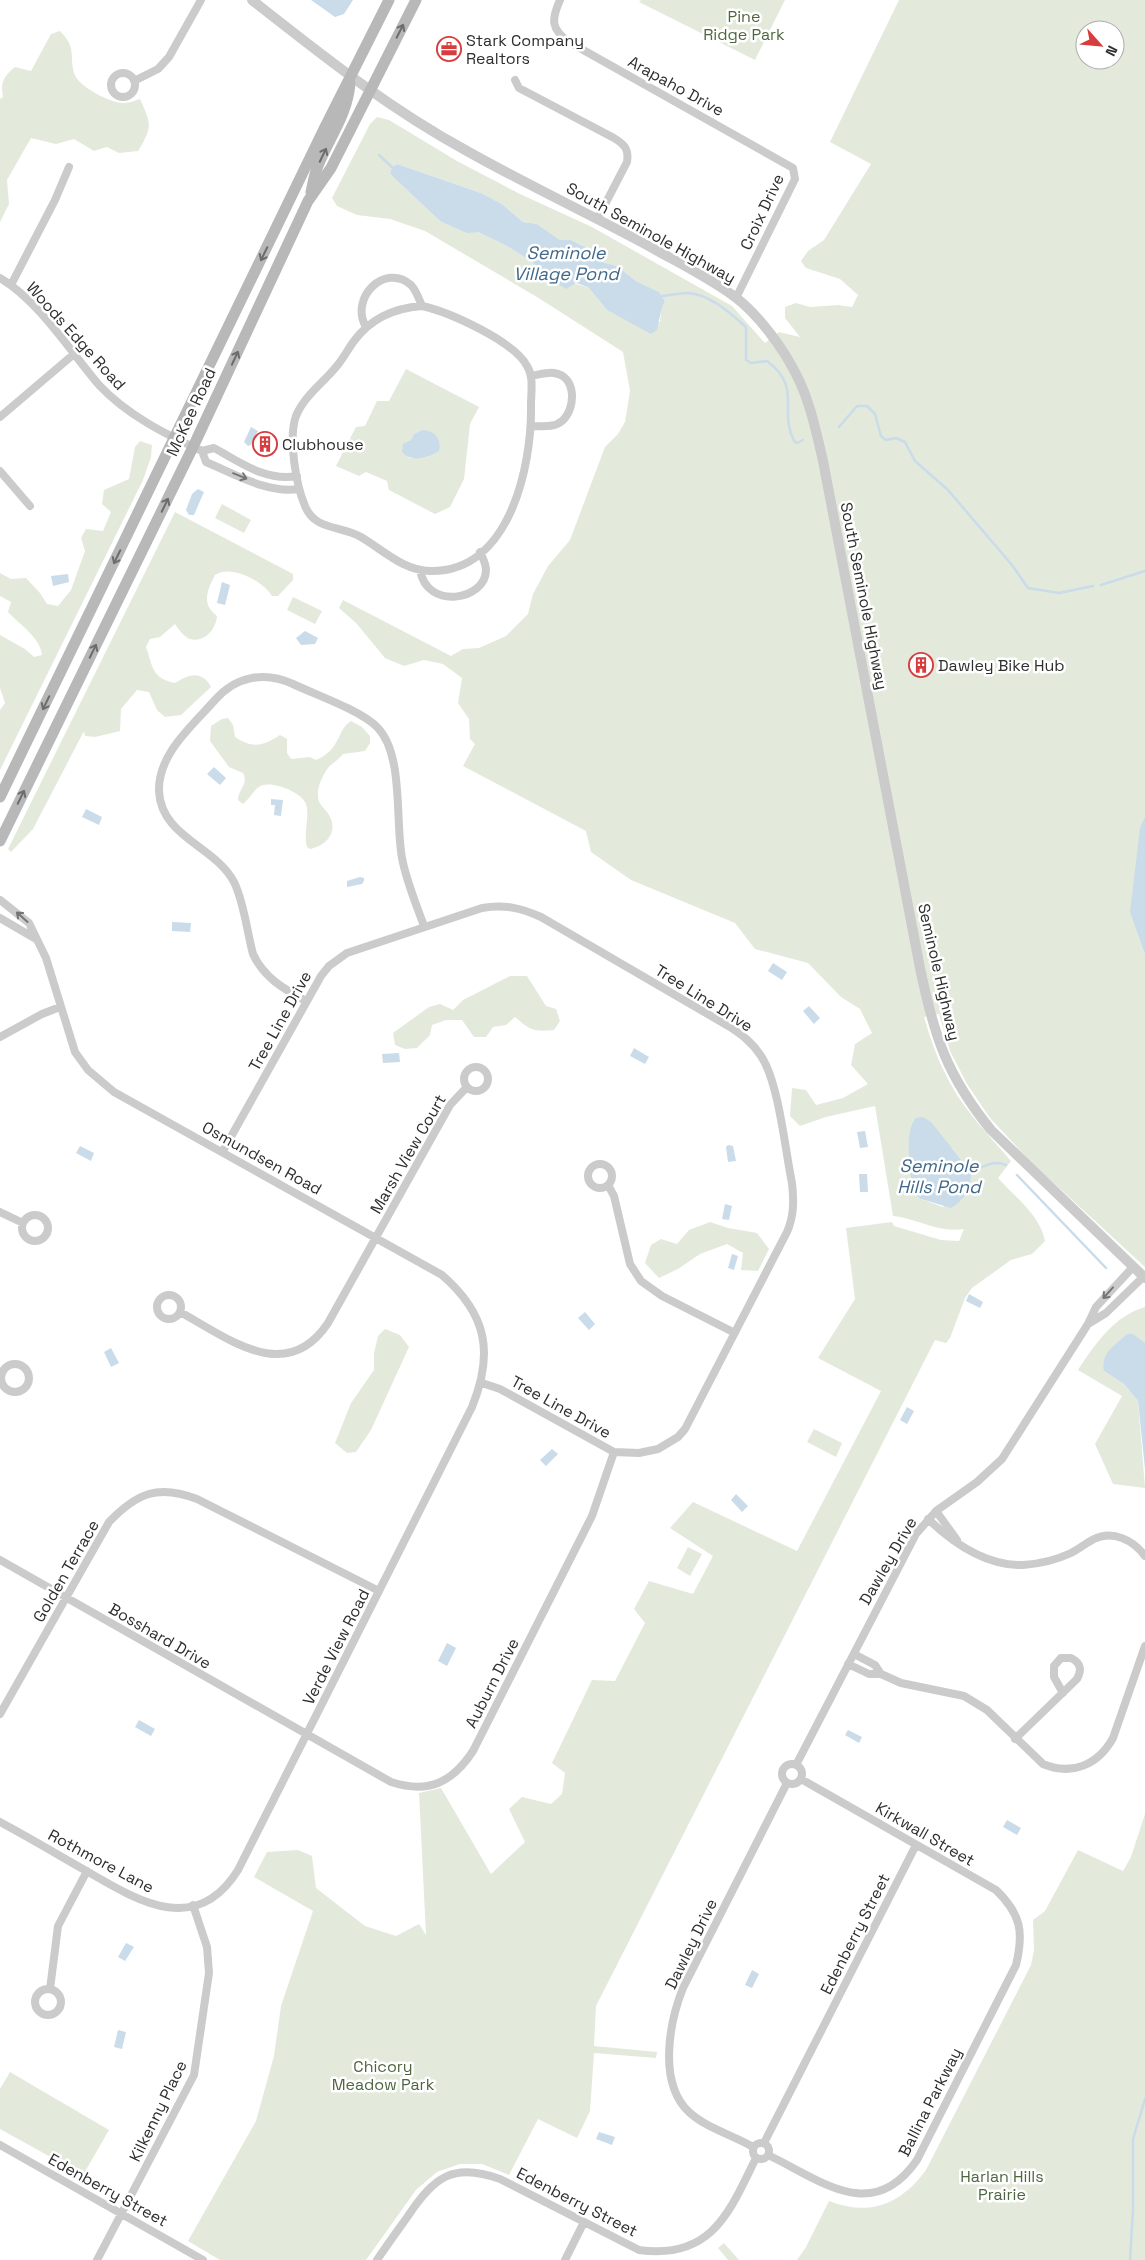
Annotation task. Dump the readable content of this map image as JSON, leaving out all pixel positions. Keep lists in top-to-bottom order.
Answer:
{
  "streets": {
    "main road": ["McKee Road"],
    "street": [
      "Arapaho Drive",
      "Croix Drive",
      "South Seminole Highway",
      "Woods Edge Road",
      "Seminole Highway",
      "Tree Line Drive",
      "Marsh View Court",
      "Osmundsen Road",
      "Dawley Drive",
      "Golden Terrace",
      "Bosshard Drive",
      "Verde View Road",
      "Auburn Drive",
      "Kirkwall Street",
      "Rothmore Lane",
      "Edenberry Street",
      "Ballina Parkway",
      "Kilkenny Place"
    ]
  },
  "crossings": [
    ["Arapaho Drive", "Croix Drive"],
    ["Croix Drive", "South Seminole Highway"],
    ["South Seminole Highway", "McKee Road"],
    ["South Seminole Highway", "Seminole Highway"],
    ["Woods Edge Road", "McKee Road"],
    ["Seminole Highway", "Dawley Drive"],
    ["Tree Line Drive", "Osmundsen Road"],
    ["Tree Line Drive", "Verde View Road"],
    ["Tree Line Drive", "Auburn Drive"],
    ["Marsh View Court", "Osmundsen Road"],
    ["Osmundsen Road", "Verde View Road"],
    ["Dawley Drive", "Kirkwall Street"],
    ["Dawley Drive", "Edenberry Street"],
    ["Dawley Drive", "Ballina Parkway"],
    ["Golden Terrace", "Bosshard Drive"],
    ["Golden Terrace", "Verde View Road"],
    ["Bosshard Drive", "Verde View Road"],
    ["Bosshard Drive", "Auburn Drive"],
    ["Verde View Road", "Auburn Drive"],
    ["Verde View Road", "Rothmore Lane"],
    ["Verde View Road", "Kilkenny Place"],
    ["Kirkwall Street", "Edenberry Street"],
    ["Kirkwall Street", "Ballina Parkway"],
    ["Rothmore Lane", "Kilkenny Place"],
    ["Edenberry Street", "Ballina Parkway"],
    ["Edenberry Street", "Kilkenny Place"]
  ],
  "water": ["Seminole Village Pond", "Seminole Hills Pond"],
  "parks": ["Pine Ridge Park", "Chicory Meadow Park", "Harlan Hills Prairie"],
  "places": {
    "office": ["Stark Company Realtors"],
    "building": ["Clubhouse", "Dawley Bike Hub"]
  },
  "north": "bottom right"
}
